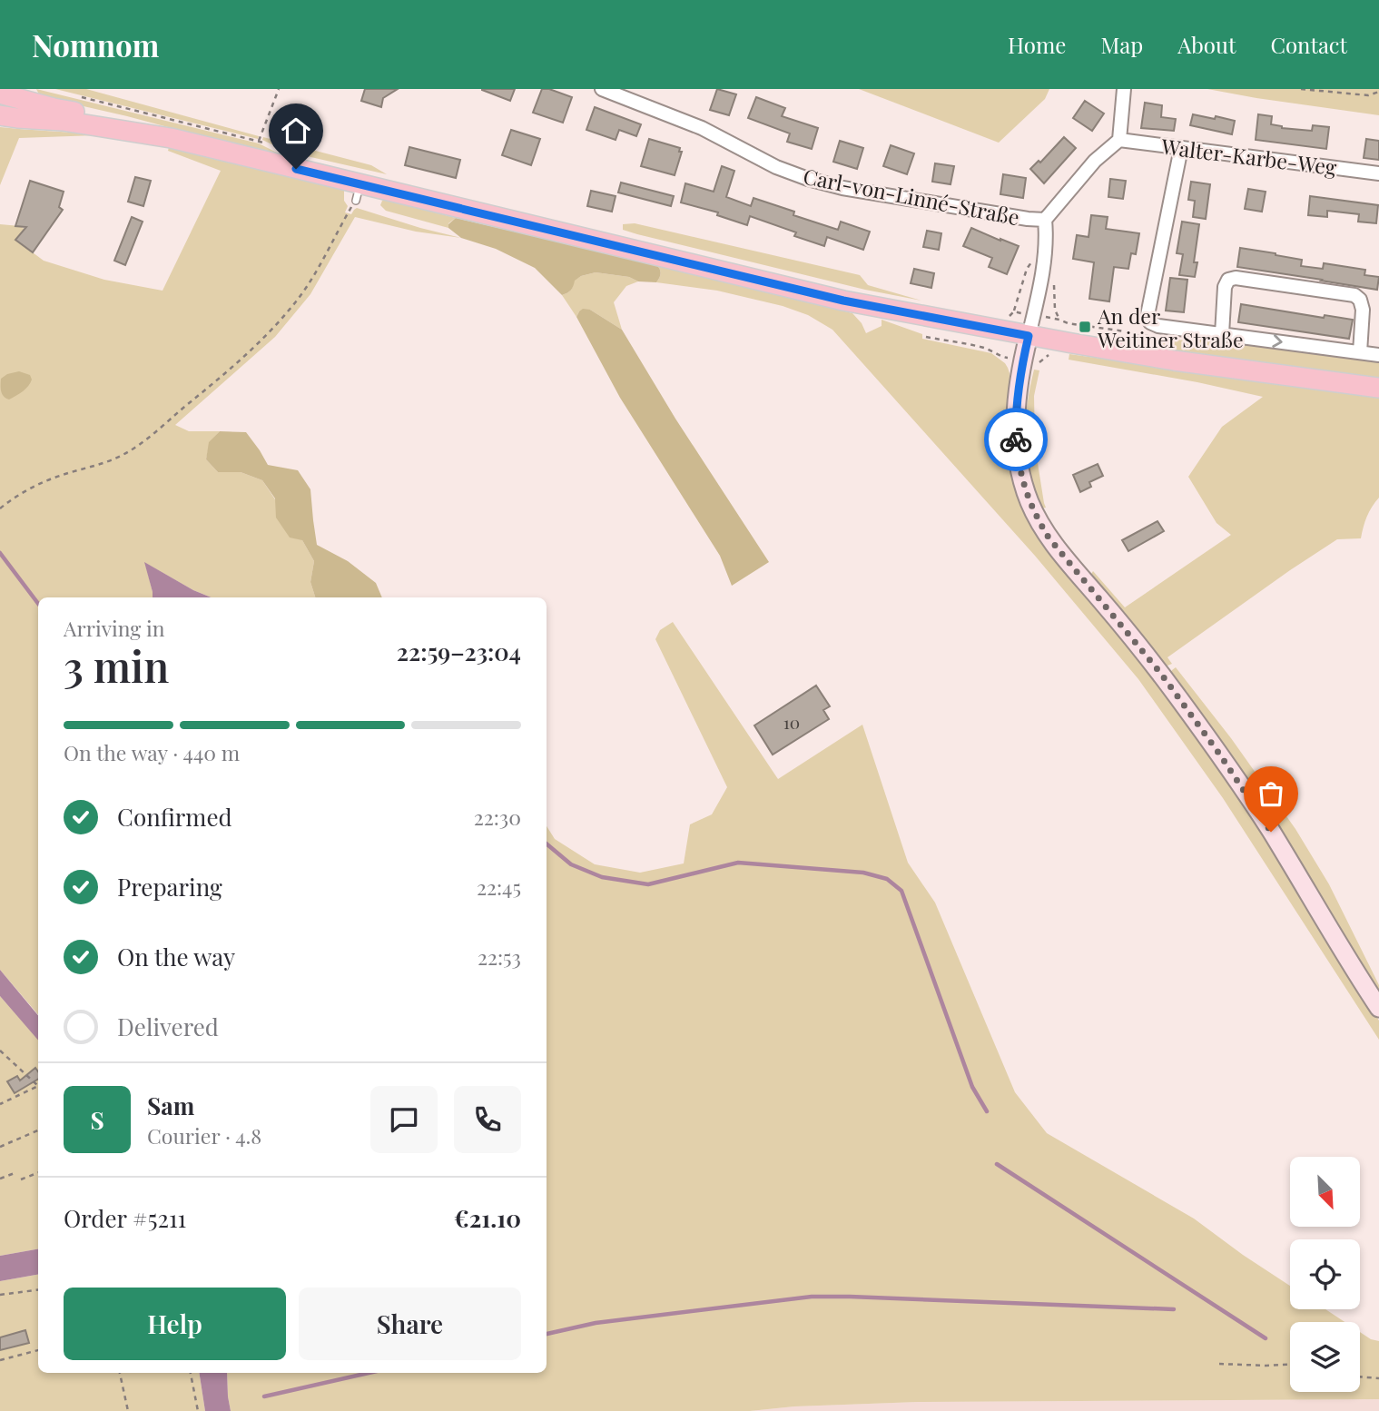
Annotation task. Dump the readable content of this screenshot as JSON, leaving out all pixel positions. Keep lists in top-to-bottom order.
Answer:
{
  "streets": {
    "street": ["Walter-Karbe-Weg", "Carl-von-Linné-Straße"]
  },
  "places": {
    "transit": ["An der Weitiner Straße"]
  },
  "house_numbers": ["10"],
  "north": "bottom right",
  "page": {
    "header": "Nomnom",
    "nav": [
      "Home",
      "Map",
      "About",
      "Contact"
    ],
    "heading": ["3 min", "Arriving in", "22:59–23:04"],
    "panel": [
      "Sam",
      "Courier · 4.8",
      "Order #5211",
      "€21.10"
    ],
    "bar": "On the way · 440 m",
    "list": [
      ["Confirmed", "22:30"],
      ["Preparing", "22:45"],
      ["On the way", "22:53"],
      "Delivered"
    ],
    "round": "S",
    "buttons": ["Help", "Share"]
  }
}
